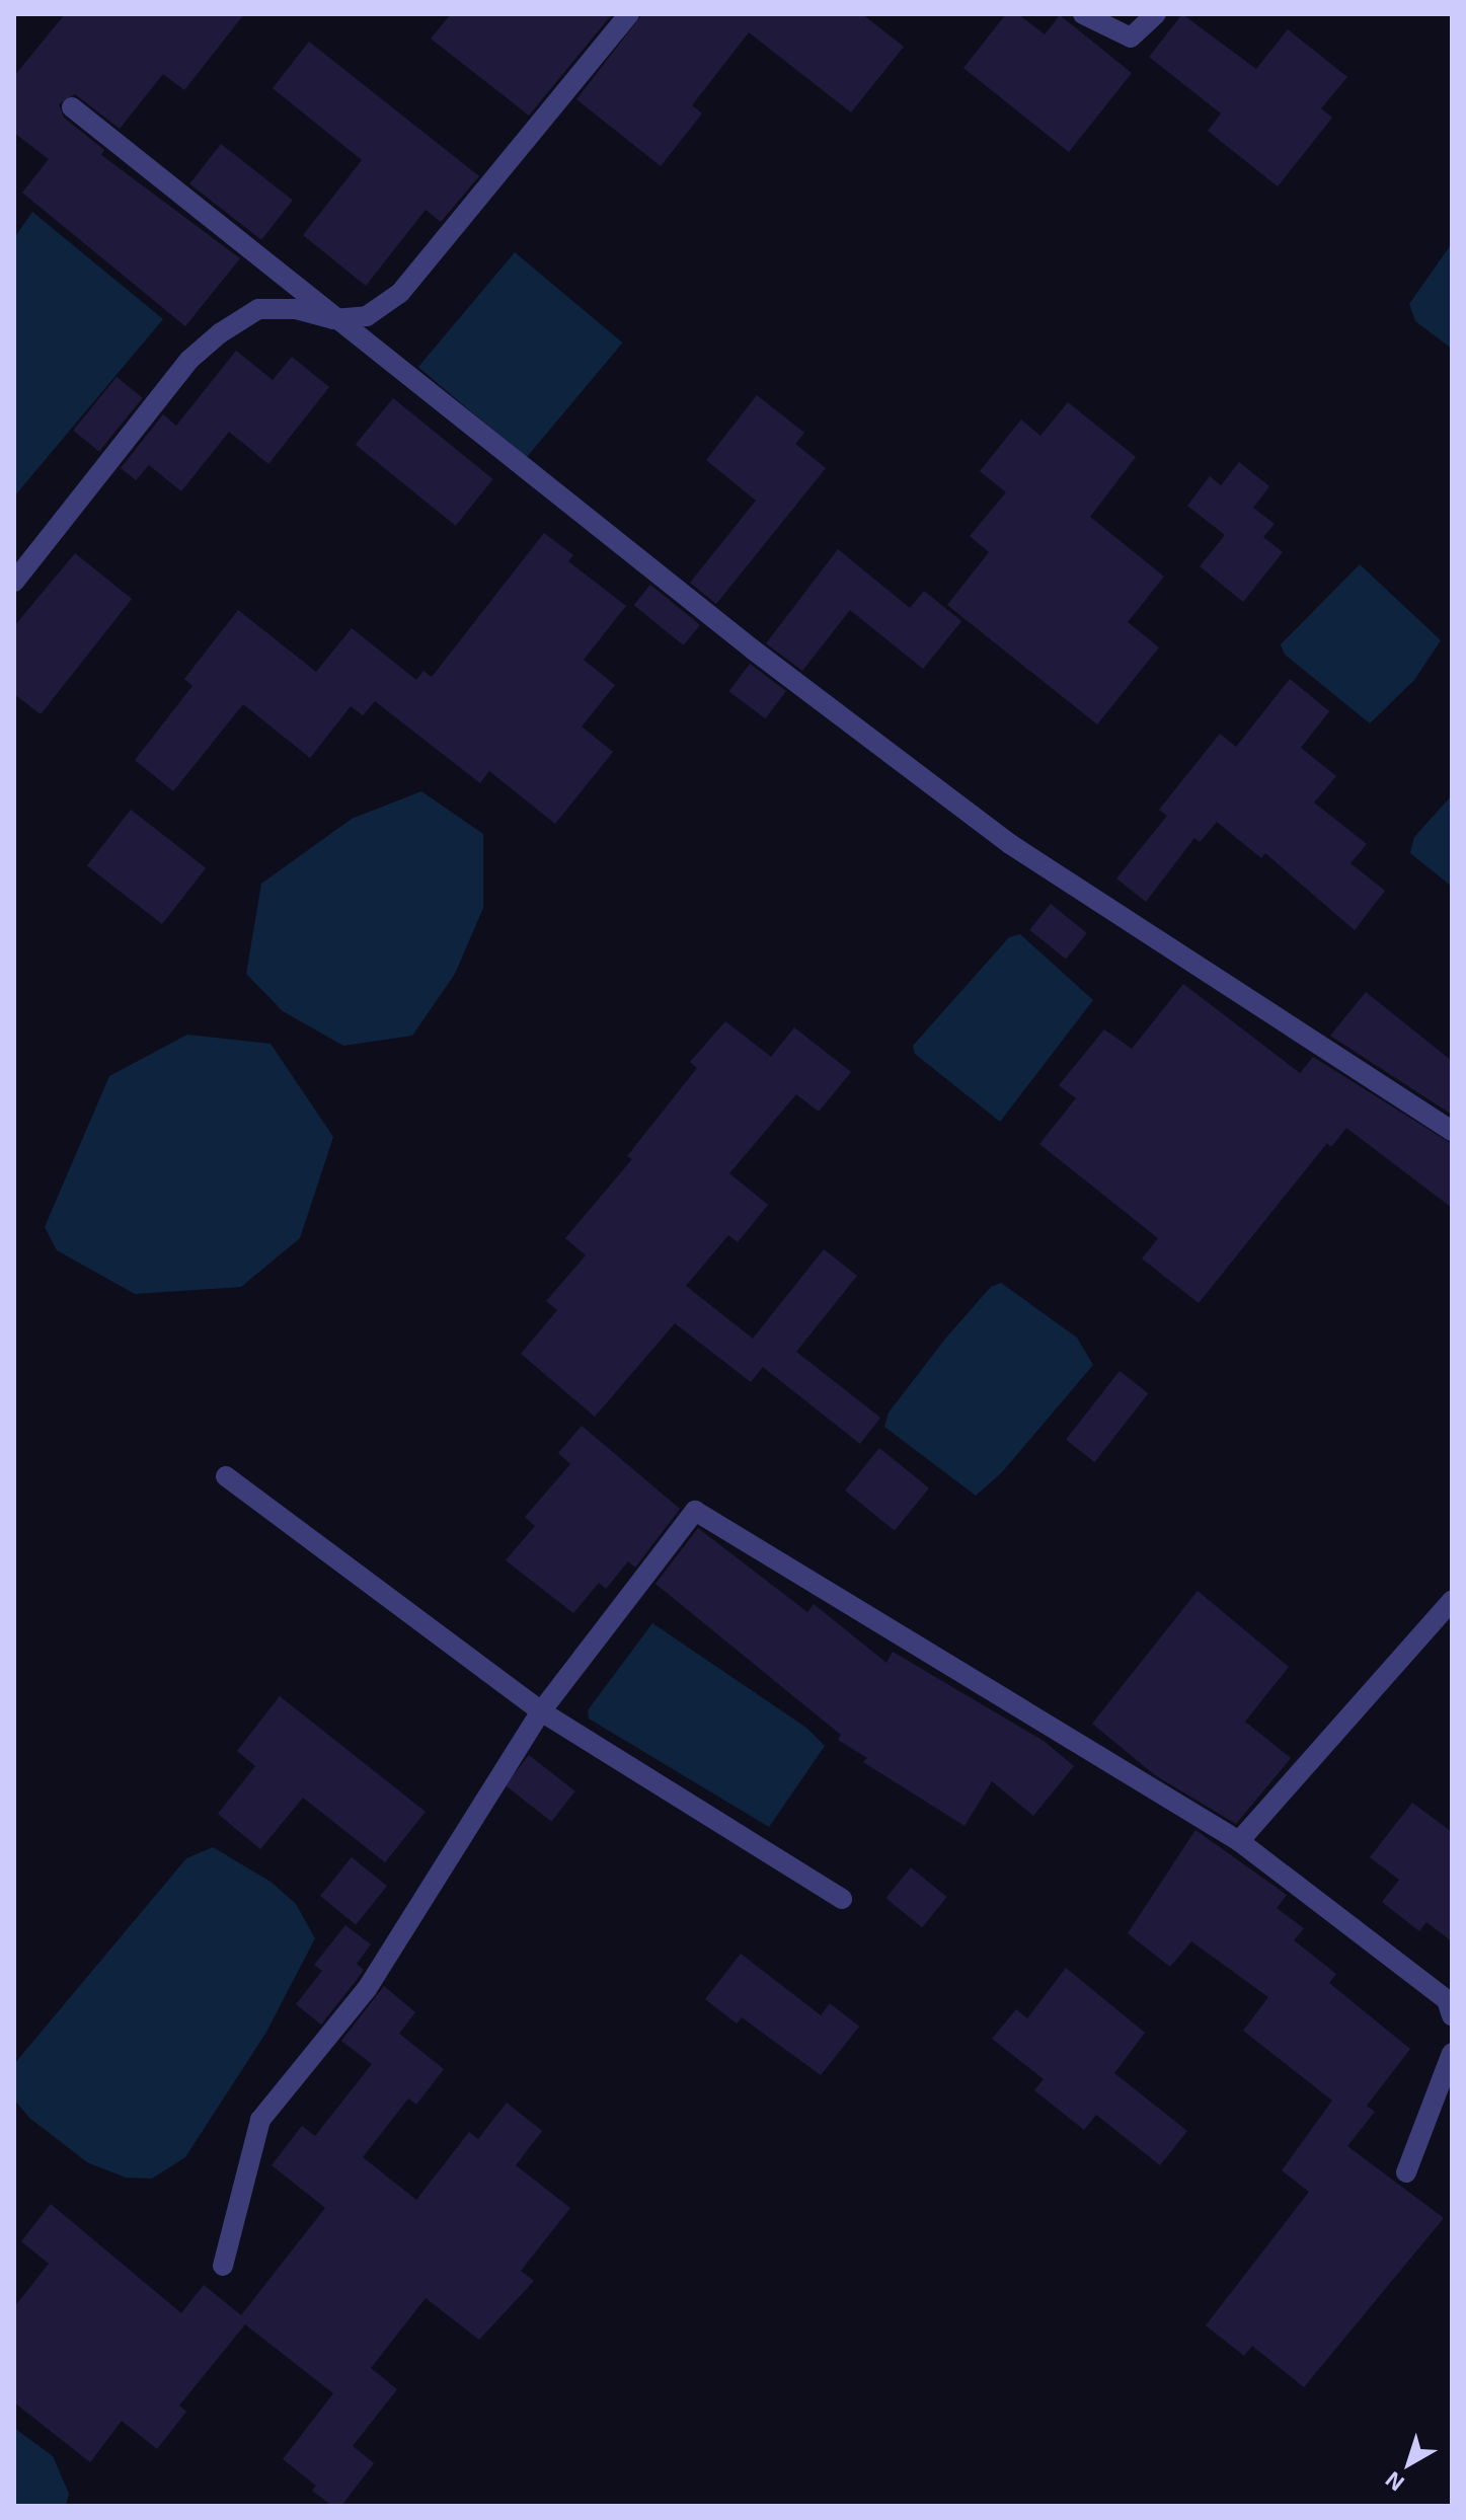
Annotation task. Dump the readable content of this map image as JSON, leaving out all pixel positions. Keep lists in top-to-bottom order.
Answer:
{
  "north": "bottom left"
}
